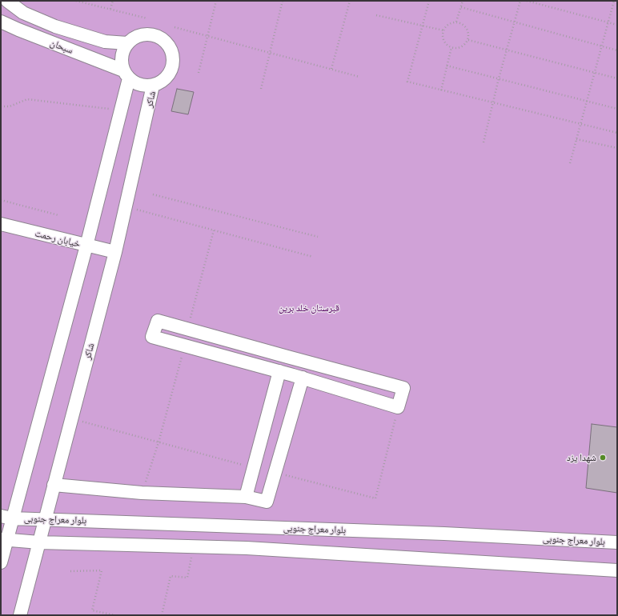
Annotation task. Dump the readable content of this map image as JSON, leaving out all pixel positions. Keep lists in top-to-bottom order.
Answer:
{
  "streets": {
    "lane": [
      "سبحان",
      "شاکر",
      "خیابان رحمت",
      "بلوار معراج جنوبی"
    ]
  },
  "crossings": [
    ["سبحان", "شاکر"],
    ["شاکر", "خیابان رحمت"],
    ["شاکر", "بلوار معراج جنوبی"]
  ],
  "parks": ["قبرستان خلد برین"],
  "places": ["شهدا یزد"]
}
